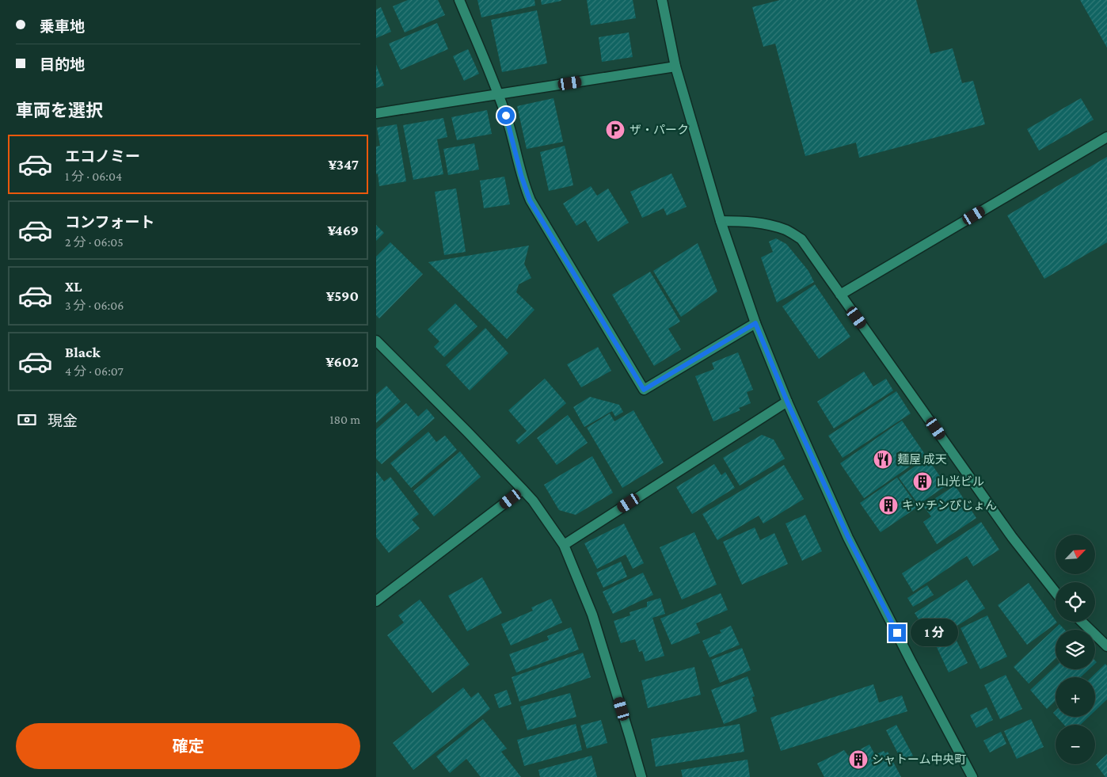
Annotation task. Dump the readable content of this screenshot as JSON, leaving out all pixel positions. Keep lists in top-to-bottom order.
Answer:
{
  "places": {
    "parking": ["ザ・パーク"],
    "restaurant": ["麺屋 成天"],
    "building": ["山光ビル", "キッチンぴじょん", "シャトーム中央町"]
  },
  "north": "top right",
  "page": {
    "banner": ["乗車地", "目的地"],
    "heading": "車両を選択",
    "list": [
      {
        "name": "エコノミー",
        "note": "1 分 · 06:04",
        "value": "¥347"
      },
      {
        "name": "コンフォート",
        "note": "2 分 · 06:05",
        "value": "¥469"
      },
      {
        "name": "XL",
        "note": "3 分 · 06:06",
        "value": "¥590"
      },
      {
        "name": "Black",
        "note": "4 分 · 06:07",
        "value": "¥602"
      }
    ],
    "pay": ["現金", "180 m"],
    "map_buttons": ["+", "−"],
    "bubble": "1 分",
    "buttons": "確定"
  }
}
